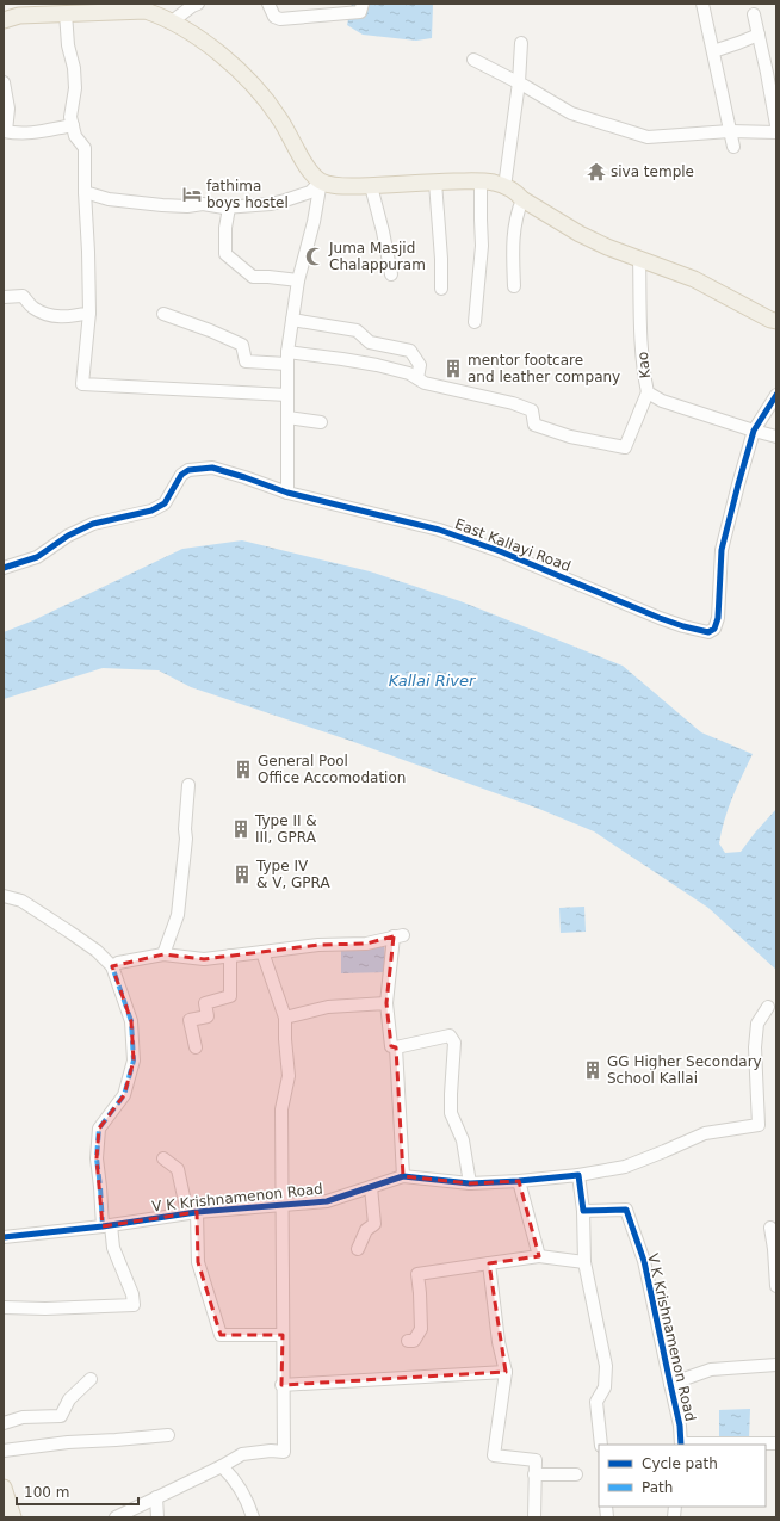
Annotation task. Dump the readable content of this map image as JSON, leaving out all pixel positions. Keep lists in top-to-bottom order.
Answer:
{
  "streets": {
    "street": ["Kao", "East Kallayi Road", "V K Krishnamenon Road"]
  },
  "crossings": [
    ["Kao", "East Kallayi Road"]
  ],
  "water": ["Kallai River"],
  "places": {
    "temple": ["siva temple"],
    "hotel": ["fathima boys hostel"],
    "mosque": ["Juma Masjid Chalappuram"],
    "building": [
      "mentor footcare and leather company",
      "General Pool Office Accomodation",
      "Type II & III, GPRA",
      "Type IV & V, GPRA",
      "GG Higher Secondary School Kallai"
    ]
  },
  "legend": ["Cycle path", "Path"],
  "scale_bar": "100 m"
}
